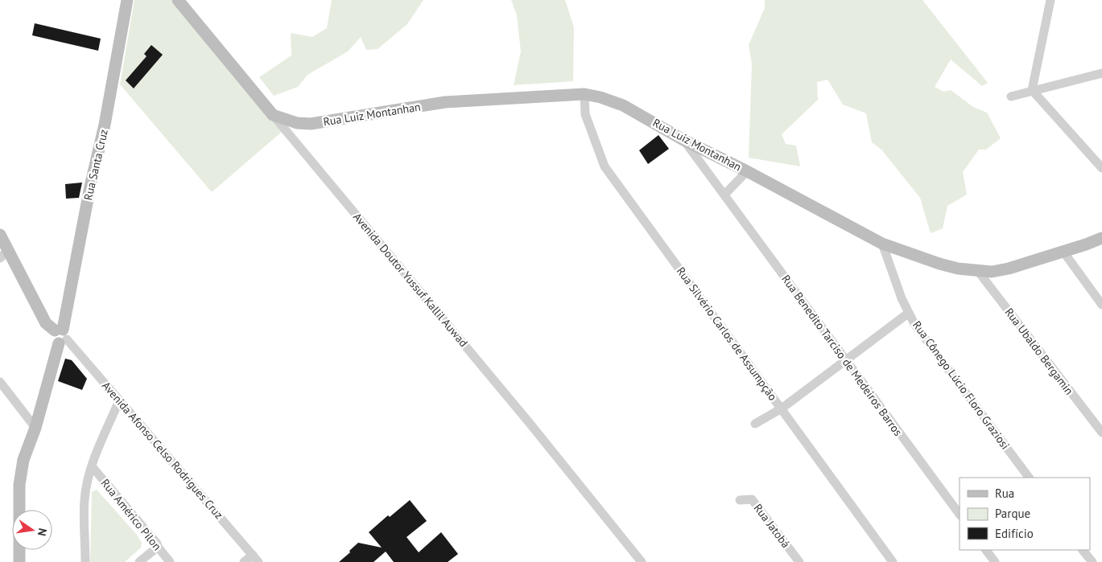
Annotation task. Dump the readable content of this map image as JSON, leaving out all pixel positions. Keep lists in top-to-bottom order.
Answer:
{
  "streets": {
    "street": [
      "Rua Luiz Montanhan",
      "Rua Santa Cruz",
      "Avenida Doutor Yussuf Kallil Auwad",
      "Rua Silvério Carlos de Assumpção",
      "Rua Ubaldo Bergamin",
      "Rua Benedito Tarciso de Medeiros Barros",
      "Rua Cônego Lúcio Floro Graziosi",
      "Avenida Afonso Celso Rodrigues Cruz",
      "Rua Américo Pilon",
      "Rua Jatobá"
    ]
  },
  "crossings": [
    ["Rua Luiz Montanhan", "Avenida Doutor Yussuf Kallil Auwad"],
    ["Rua Luiz Montanhan", "Rua Silvério Carlos de Assumpção"],
    ["Rua Luiz Montanhan", "Rua Ubaldo Bergamin"],
    ["Rua Luiz Montanhan", "Rua Benedito Tarciso de Medeiros Barros"],
    ["Rua Luiz Montanhan", "Rua Cônego Lúcio Floro Graziosi"],
    ["Rua Santa Cruz", "Avenida Afonso Celso Rodrigues Cruz"]
  ],
  "legend": ["Rua", "Parque", "Edifício"],
  "north": "right"
}
